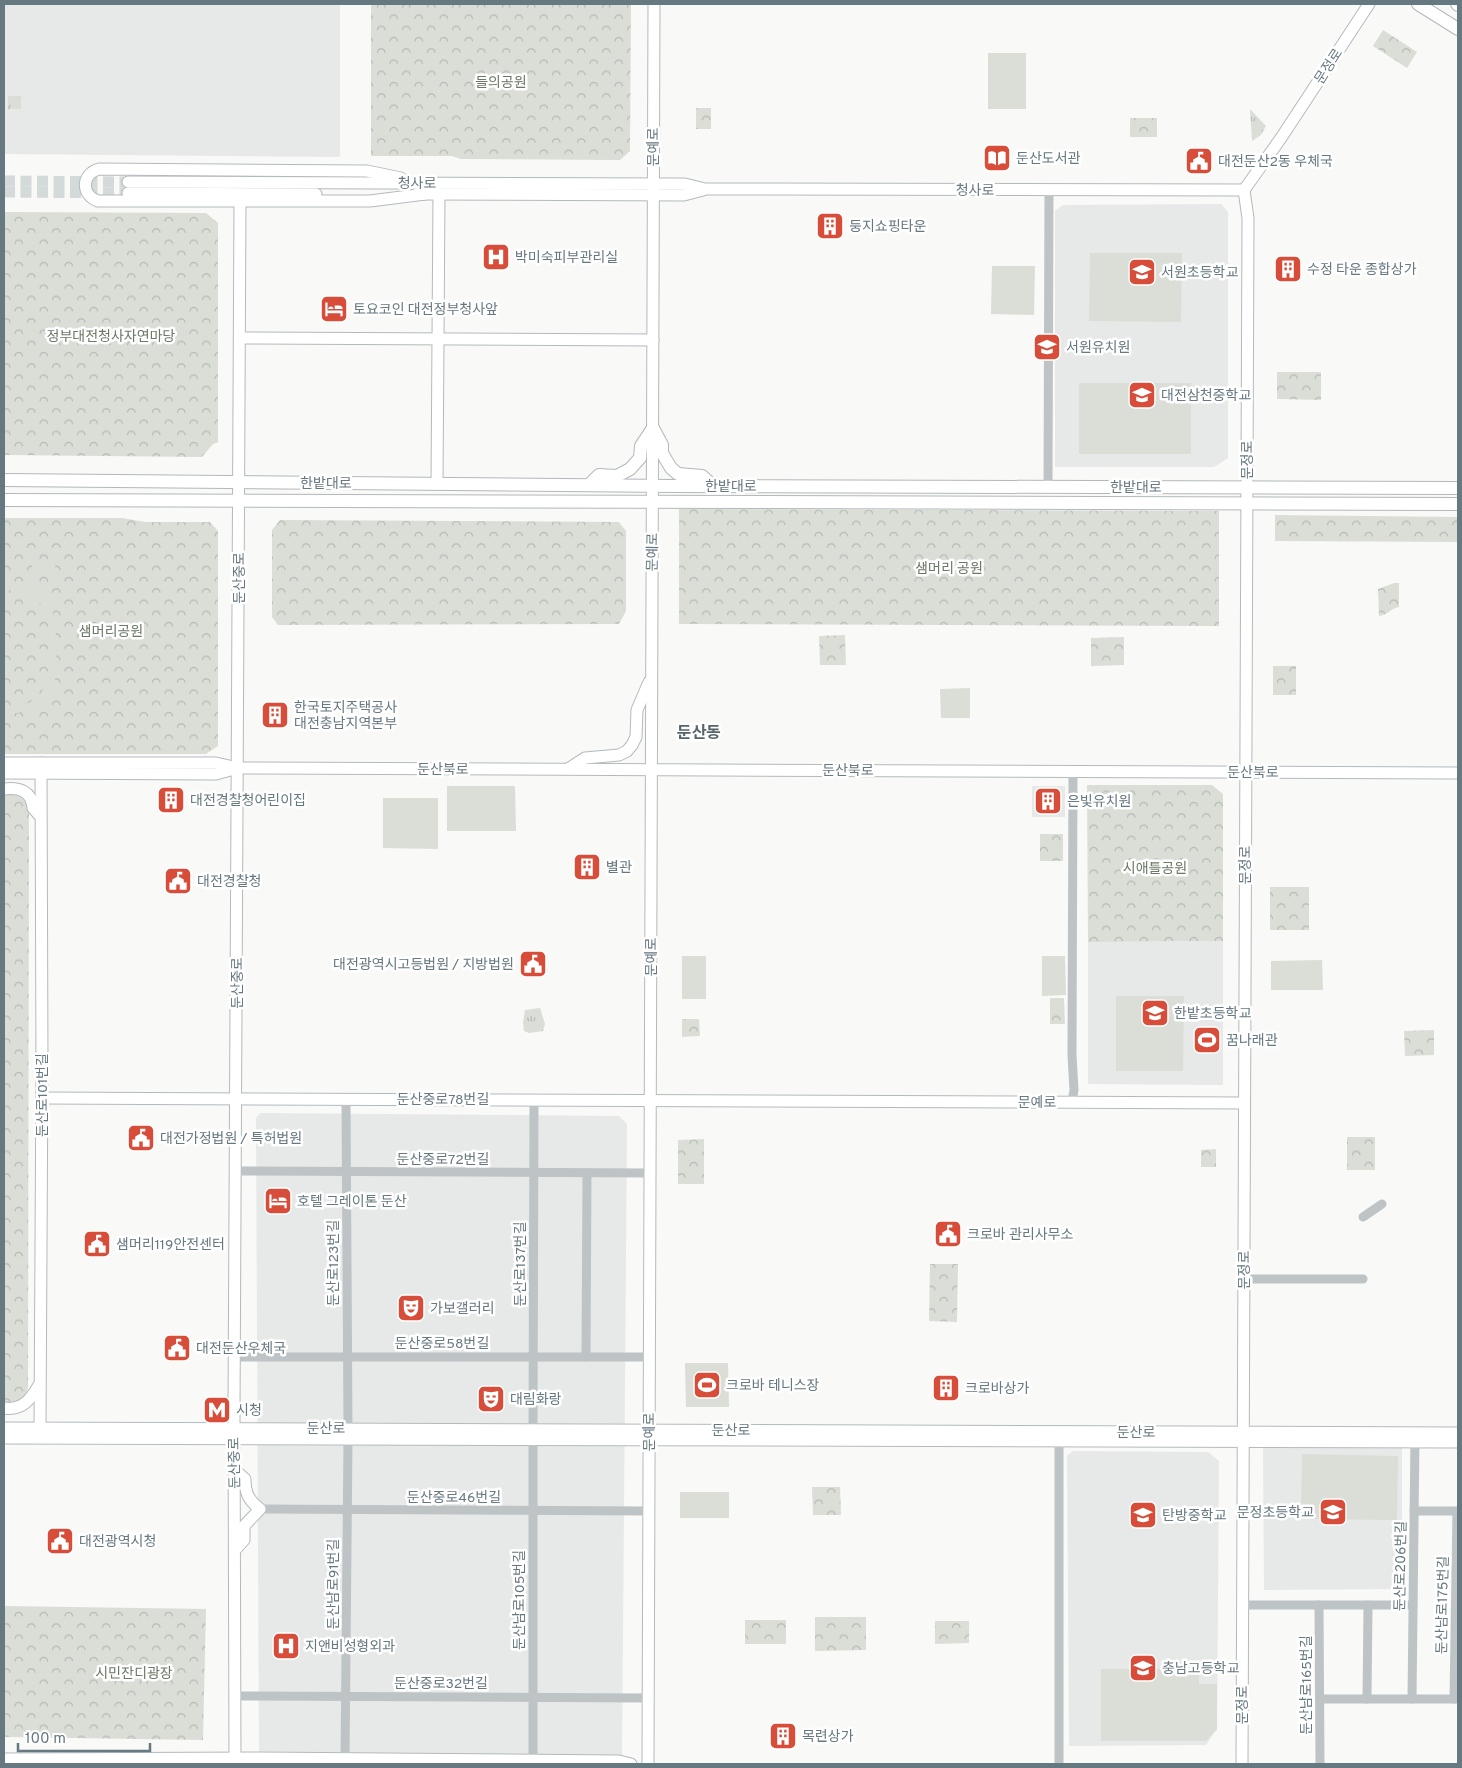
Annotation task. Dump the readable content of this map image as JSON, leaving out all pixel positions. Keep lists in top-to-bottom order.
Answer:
{
  "streets": {
    "main road": [
      "문정로",
      "문예로",
      "청사로",
      "한밭대로",
      "둔산중로",
      "둔산북로",
      "둔산로101번길",
      "둔산중로78번길",
      "둔산로"
    ],
    "street": [
      "둔산중로72번길",
      "둔산로123번길",
      "둔산로137번길",
      "둔산중로58번길",
      "둔산중로46번길",
      "둔산로206번길",
      "둔산남로91번길",
      "둔산남로105번길",
      "둔산남로175번길",
      "둔산중로32번길",
      "둔산남로165번길"
    ]
  },
  "crossings": [
    ["문정로", "문예로"],
    ["문정로", "청사로"],
    ["문정로", "한밭대로"],
    ["문정로", "둔산북로"],
    ["문정로", "둔산로"],
    ["문예로", "청사로"],
    ["문예로", "한밭대로"],
    ["문예로", "둔산북로"],
    ["문예로", "둔산중로78번길"],
    ["문예로", "둔산중로72번길"],
    ["문예로", "둔산중로58번길"],
    ["문예로", "둔산로"],
    ["문예로", "둔산중로46번길"],
    ["문예로", "둔산중로32번길"],
    ["한밭대로", "둔산중로"],
    ["둔산중로", "둔산북로"],
    ["둔산중로", "둔산중로78번길"],
    ["둔산중로", "둔산중로72번길"],
    ["둔산중로", "둔산중로58번길"],
    ["둔산중로", "둔산로"],
    ["둔산중로", "둔산중로32번길"],
    ["둔산북로", "둔산로101번길"],
    ["둔산로101번길", "둔산중로78번길"],
    ["둔산로101번길", "둔산로"],
    ["둔산중로78번길", "둔산로123번길"],
    ["둔산중로78번길", "둔산로137번길"],
    ["둔산중로72번길", "둔산로123번길"],
    ["둔산중로72번길", "둔산로137번길"],
    ["둔산로123번길", "둔산중로58번길"],
    ["둔산로123번길", "둔산로"],
    ["둔산로123번길", "둔산남로91번길"],
    ["둔산로137번길", "둔산중로58번길"],
    ["둔산로137번길", "둔산로"],
    ["둔산로137번길", "둔산남로105번길"],
    ["둔산로", "둔산로206번길"],
    ["둔산로", "둔산남로91번길"],
    ["둔산로", "둔산남로105번길"],
    ["둔산중로46번길", "둔산남로91번길"],
    ["둔산중로46번길", "둔산남로105번길"],
    ["둔산남로91번길", "둔산중로32번길"],
    ["둔산남로105번길", "둔산중로32번길"]
  ],
  "districts": ["둔산동"],
  "parks": [
    "들의공원",
    "정부대전청사자연마당",
    "샘머리 공원",
    "샘머리공원",
    "시애틀공원",
    "시민잔디광장"
  ],
  "places": {
    "library": ["둔산도서관"],
    "public building": [
      "대전둔산2동 우체국",
      "대전경찰청",
      "대전광역시고등법원 / 지방법원",
      "대전가정법원 / 특허법원",
      "크로바 관리사무소",
      "샘머리119안전센터",
      "대전둔산우체국",
      "대전광역시청"
    ],
    "building": [
      "둥지쇼핑타운",
      "수정 타운 종합상가",
      "한국토지주택공사 대전충남지역본부",
      "대전경찰청어린이집",
      "은빛유치원",
      "별관",
      "크로바상가",
      "목련상가"
    ],
    "hospital": ["박미숙피부관리실", "지앤비성형외과"],
    "school or university": [
      "서원초등학교",
      "서원유치원",
      "대전삼천중학교",
      "한밭초등학교",
      "문정초등학교",
      "탄방중학교",
      "충남고등학교"
    ],
    "hotel": ["토요코인 대전정부청사앞", "호텔 그레이톤 둔산"],
    "sports": ["꿈나래관", "크로바 테니스장"],
    "theatre": ["가보갤러리", "대림화랑"],
    "metro station": ["시청"]
  },
  "scale_bar": "100 m"
}
